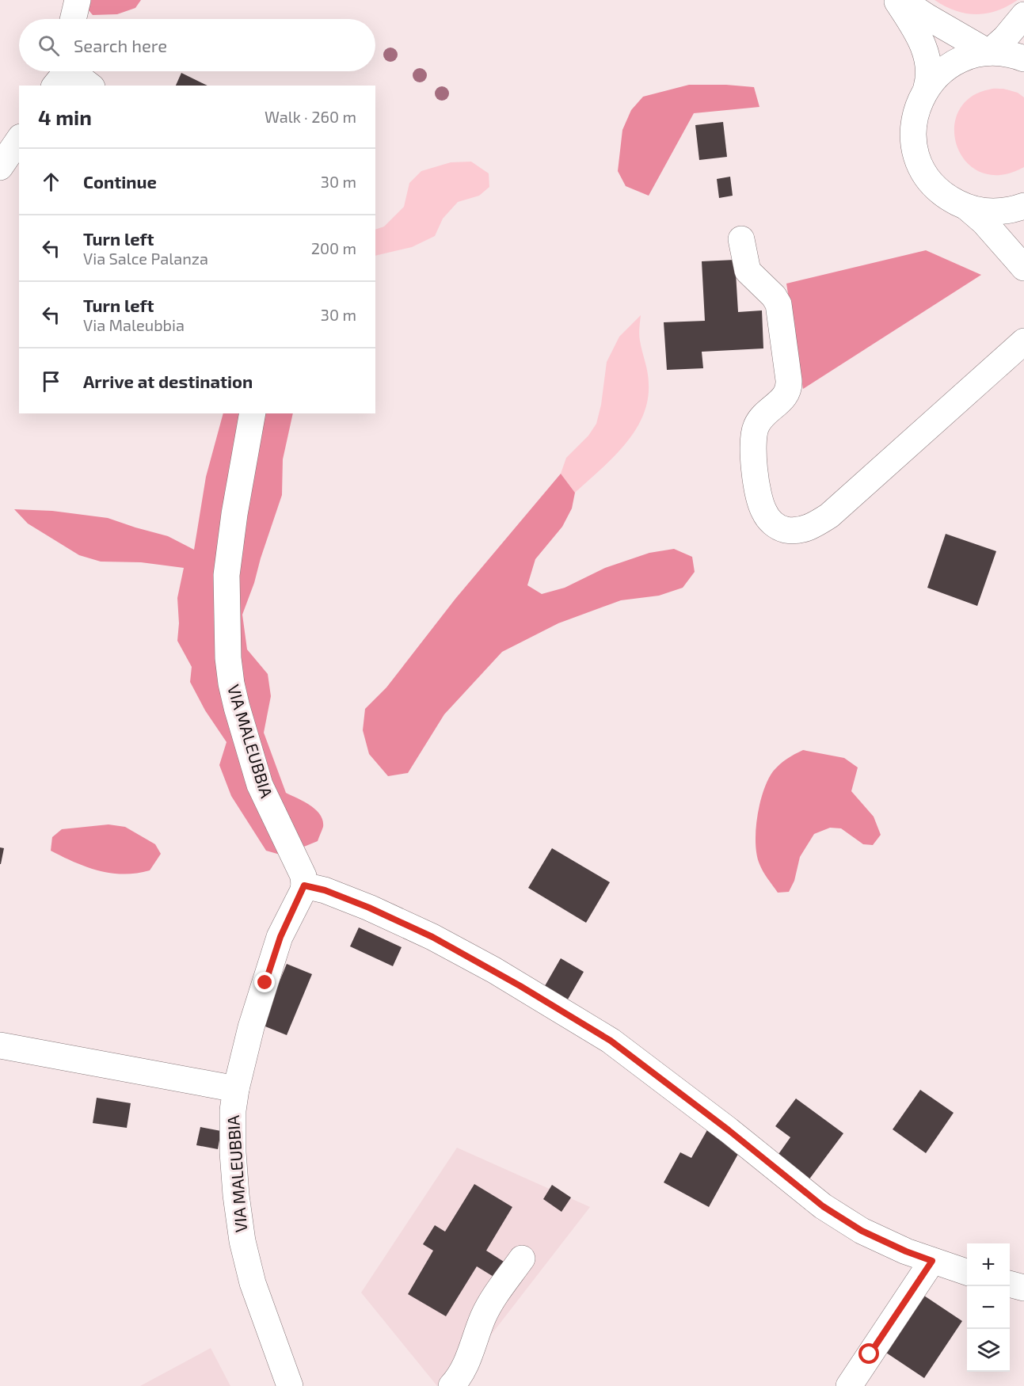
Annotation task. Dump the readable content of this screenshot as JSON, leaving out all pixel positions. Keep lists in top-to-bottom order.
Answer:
{
  "streets": {
    "street": ["VIA MALEUBBIA"]
  },
  "page": {
    "search": "Search here",
    "heading": ["4 min", "Walk · 260 m"],
    "list": [
      ["Continue", "30 m"],
      ["Turn left", "Via Salce Palanza", "200 m"],
      ["Turn left", "Via Maleubbia", "30 m"],
      "Arrive at destination"
    ],
    "map_buttons": ["+", "−"]
  }
}
